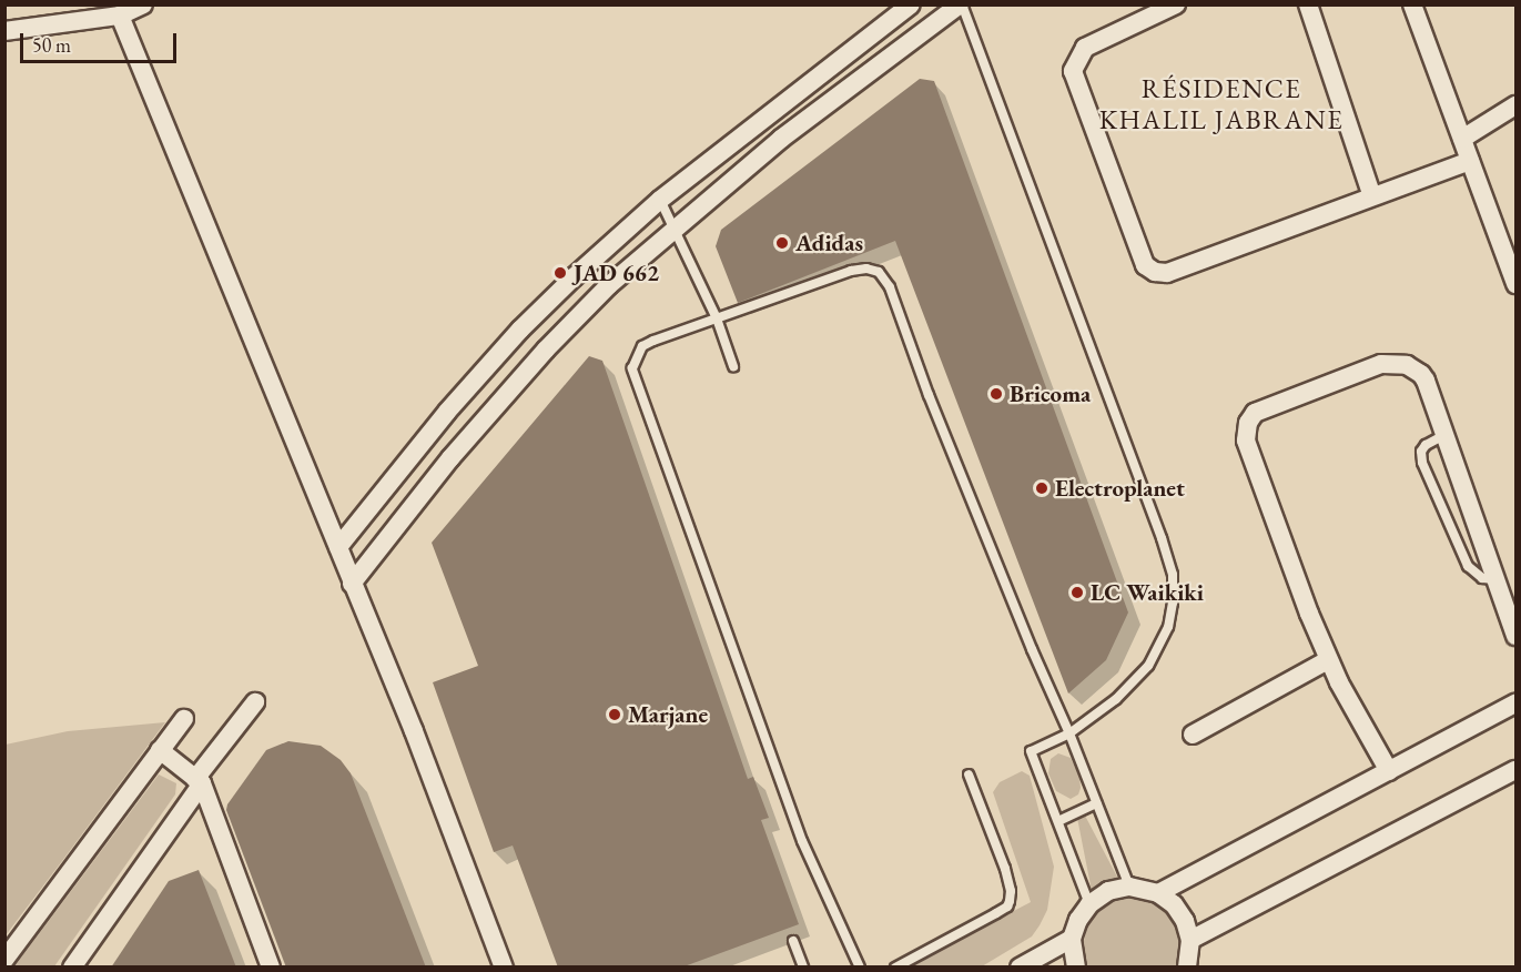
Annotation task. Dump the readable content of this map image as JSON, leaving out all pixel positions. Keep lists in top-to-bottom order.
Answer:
{
  "districts": ["RÉSIDENCE KHALIL JABRANE"],
  "places": [
    "Adidas",
    "JAD 662",
    "Bricoma",
    "Electroplanet",
    "LC Waikiki",
    "Marjane"
  ],
  "scale_bar": "50 m"
}
